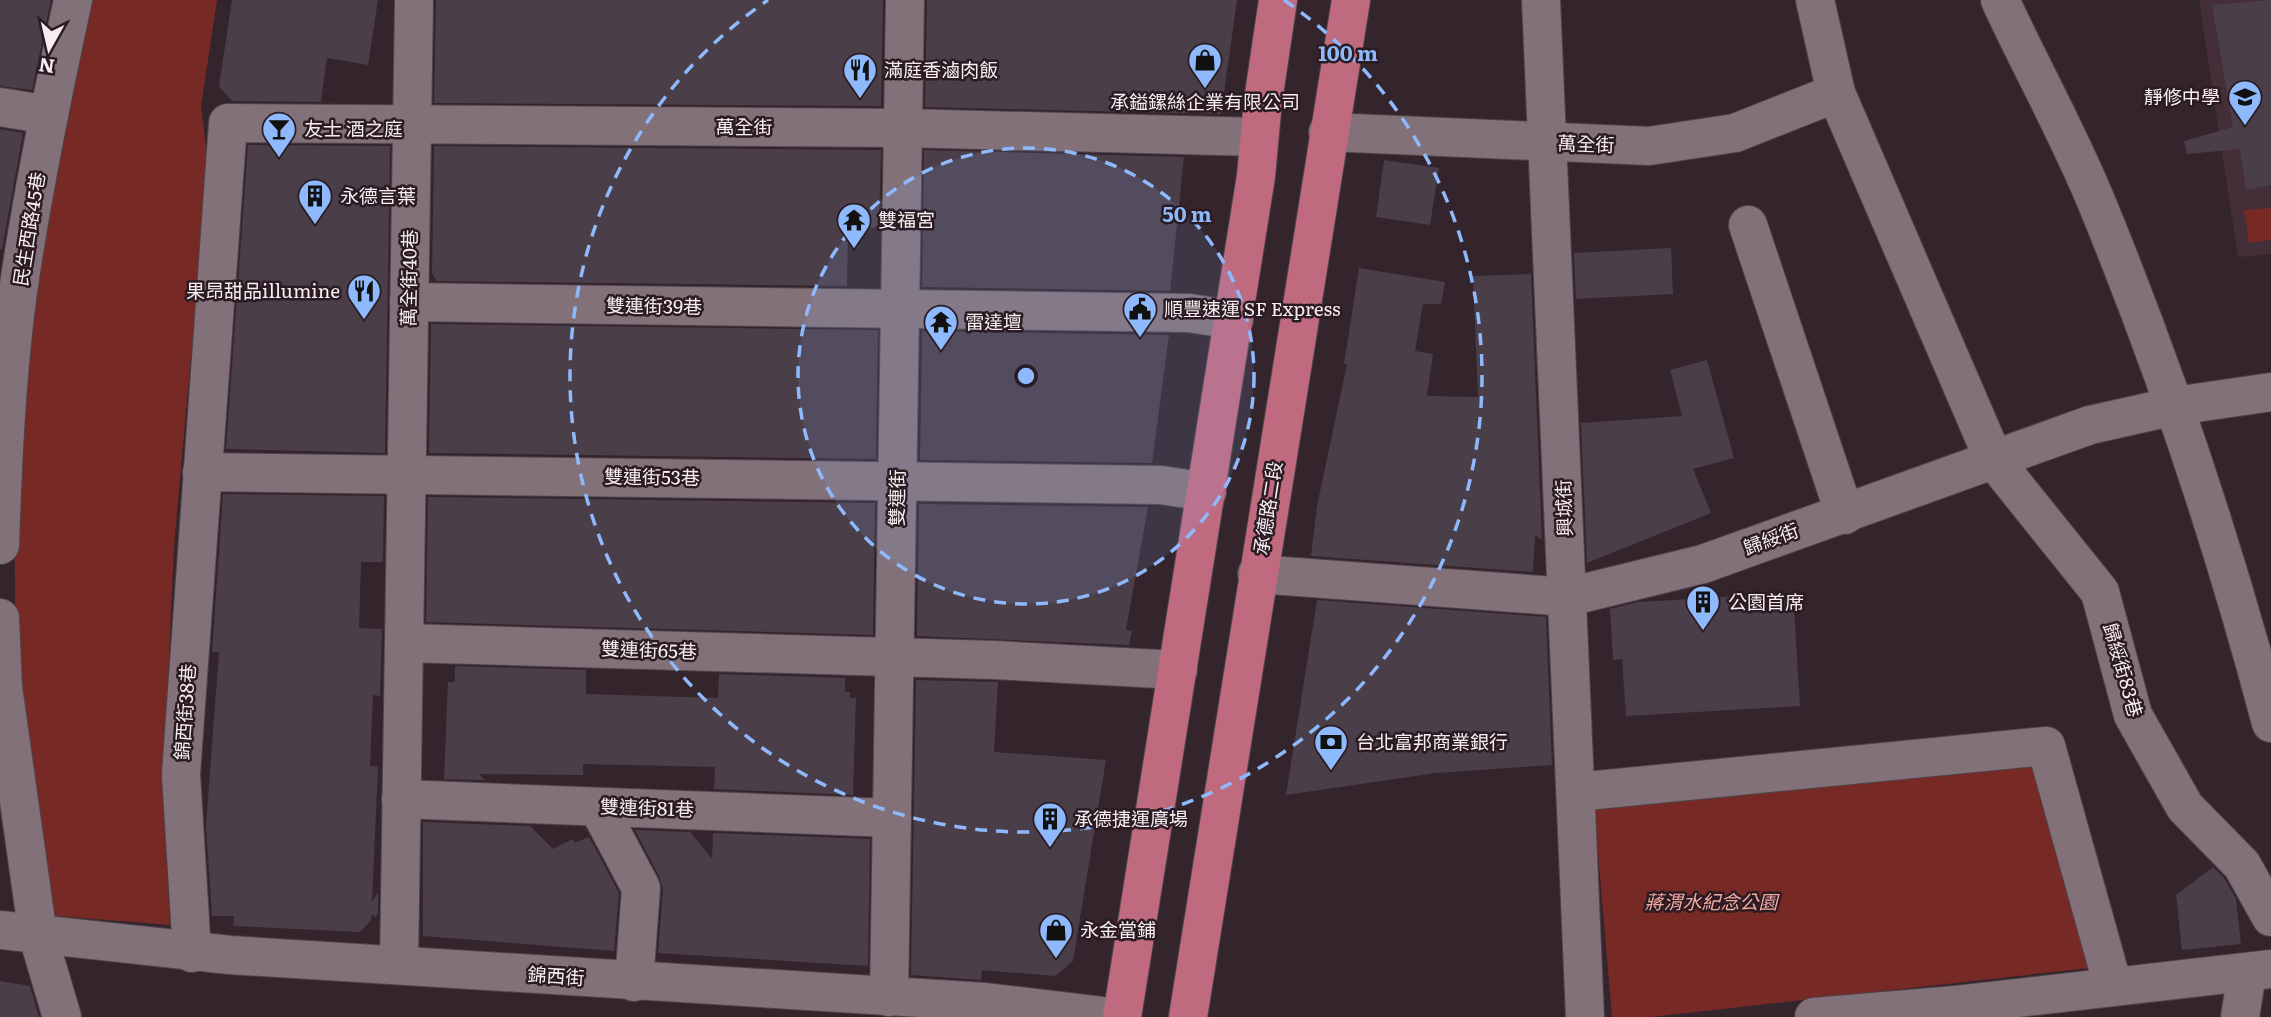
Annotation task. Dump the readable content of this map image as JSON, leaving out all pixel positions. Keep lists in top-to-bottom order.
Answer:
{
  "streets": {
    "main road": ["承德路二段"],
    "street": [
      "萬全街",
      "民生西路45巷",
      "萬全街40巷",
      "雙連街39巷",
      "雙連街53巷",
      "雙連街",
      "興城街",
      "歸綏街",
      "雙連街65巷",
      "歸綏街83巷",
      "錦西街38巷",
      "雙連街81巷",
      "錦西街"
    ]
  },
  "crossings": [
    ["萬全街", "萬全街40巷"],
    ["萬全街", "雙連街"],
    ["萬全街", "承德路二段"],
    ["萬全街", "興城街"],
    ["萬全街", "歸綏街83巷"],
    ["萬全街", "錦西街38巷"],
    ["萬全街40巷", "雙連街39巷"],
    ["萬全街40巷", "雙連街53巷"],
    ["萬全街40巷", "雙連街65巷"],
    ["萬全街40巷", "雙連街81巷"],
    ["萬全街40巷", "錦西街"],
    ["雙連街39巷", "雙連街"],
    ["雙連街53巷", "雙連街"],
    ["雙連街", "雙連街65巷"],
    ["雙連街", "雙連街81巷"],
    ["雙連街", "錦西街"],
    ["承德路二段", "歸綏街"],
    ["興城街", "歸綏街"],
    ["歸綏街", "歸綏街83巷"],
    ["錦西街38巷", "錦西街"]
  ],
  "parks": ["蔣渭水紀念公園"],
  "places": {
    "shop": ["承鎰鏍絲企業有限公司", "永金當鋪"],
    "restaurant": ["滿庭香滷肉飯", "果昂甜品illumine"],
    "school or university": ["靜修中學"],
    "bar": ["友士 酒之庭"],
    "building": ["永德言葉", "公園首席", "承德捷運廣場"],
    "temple": ["雙福宮", "雷達壇"],
    "public building": ["順豐速運 SF Express"],
    "bank": ["台北富邦商業銀行"]
  },
  "north": "bottom",
  "rings": ["100 m", "50 m"]
}
